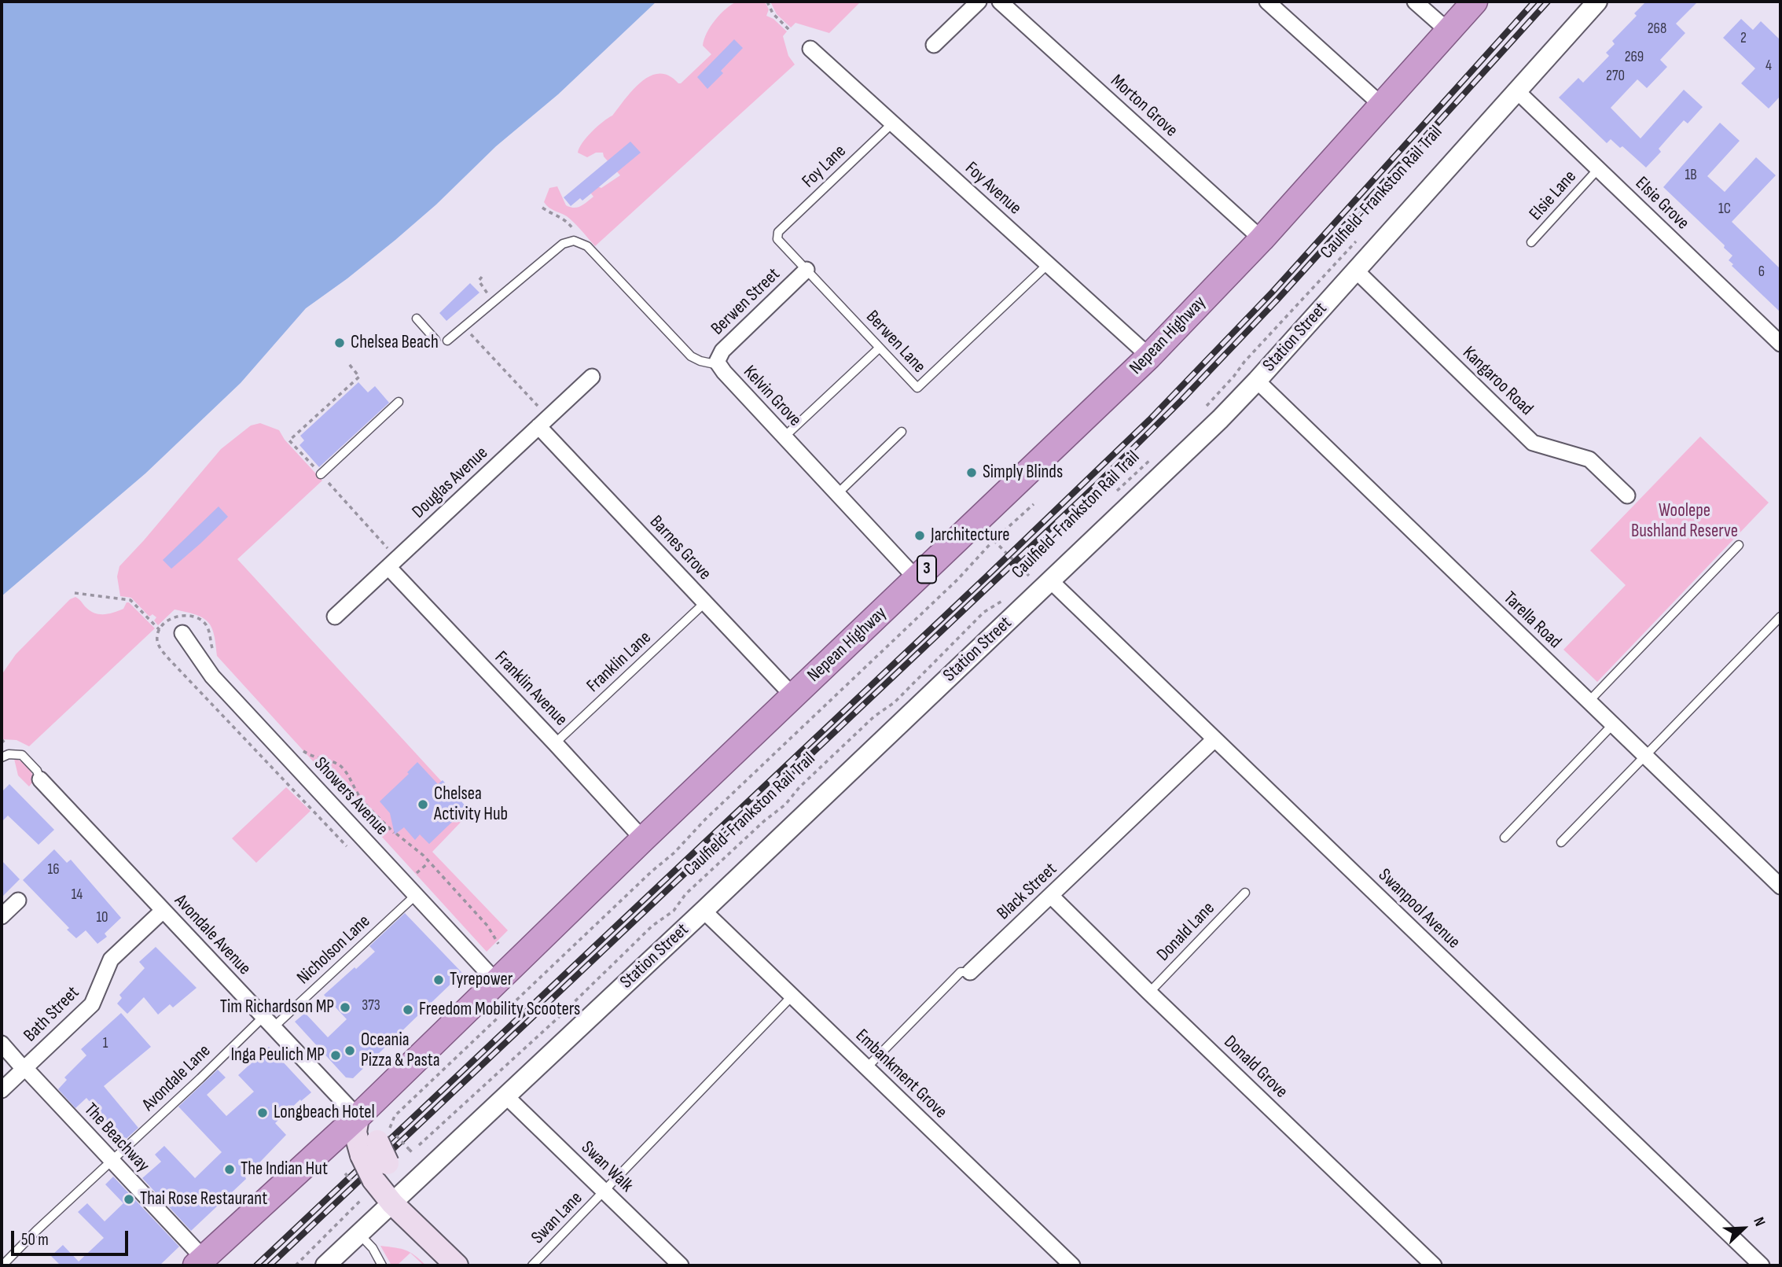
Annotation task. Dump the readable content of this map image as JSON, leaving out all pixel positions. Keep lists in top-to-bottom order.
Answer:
{
  "streets": {
    "highway": ["Nepean Highway", "3"],
    "street": [
      "Morton Grove",
      "Foy Avenue",
      "Elsie Grove",
      "Berwen Street",
      "Station Street",
      "Kangaroo Road",
      "Kelvin Grove",
      "Douglas Avenue",
      "Barnes Grove",
      "Tarella Road",
      "Franklin Avenue",
      "Showers Avenue",
      "Black Street",
      "Swanpool Avenue",
      "Avondale Avenue",
      "Bath Street",
      "Donald Grove",
      "Embankment Grove",
      "The Beachway",
      "Swan Walk"
    ],
    "lane": [
      "Foy Lane",
      "Elsie Lane",
      "Berwen Lane",
      "Franklin Lane",
      "Donald Lane",
      "Nicholson Lane",
      "Avondale Lane",
      "Swan Lane"
    ],
    "path": ["Caulfield-Frankston Rail Trail"]
  },
  "crossings": [
    ["Morton Grove", "Nepean Highway"],
    ["Foy Lane", "Foy Avenue"],
    ["Foy Lane", "Berwen Lane"],
    ["Foy Avenue", "Nepean Highway"],
    ["Foy Avenue", "Berwen Lane"],
    ["Elsie Lane", "Elsie Grove"],
    ["Elsie Grove", "Station Street"],
    ["Berwen Street", "Berwen Lane"],
    ["Berwen Street", "Kelvin Grove"],
    ["Nepean Highway", "Kelvin Grove"],
    ["Nepean Highway", "Barnes Grove"],
    ["Nepean Highway", "Franklin Avenue"],
    ["Nepean Highway", "Showers Avenue"],
    ["Nepean Highway", "Avondale Avenue"],
    ["Nepean Highway", "The Beachway"],
    ["Station Street", "Kangaroo Road"],
    ["Station Street", "Tarella Road"],
    ["Station Street", "Swanpool Avenue"],
    ["Station Street", "Embankment Grove"],
    ["Station Street", "Swan Walk"],
    ["Douglas Avenue", "Barnes Grove"],
    ["Douglas Avenue", "Franklin Avenue"],
    ["Barnes Grove", "Franklin Lane"],
    ["Franklin Lane", "Franklin Avenue"],
    ["Showers Avenue", "Nicholson Lane"],
    ["Black Street", "Swanpool Avenue"],
    ["Black Street", "Donald Grove"],
    ["Black Street", "Embankment Grove"],
    ["Donald Lane", "Donald Grove"],
    ["Avondale Avenue", "Nicholson Lane"],
    ["Avondale Avenue", "Bath Street"],
    ["Avondale Avenue", "Avondale Lane"],
    ["Nicholson Lane", "Avondale Lane"],
    ["Bath Street", "The Beachway"],
    ["Embankment Grove", "Swan Lane"],
    ["Avondale Lane", "The Beachway"],
    ["Swan Walk", "Swan Lane"]
  ],
  "parks": ["Woolepe Bushland Reserve"],
  "places": [
    "Chelsea Beach",
    "Simply Blinds",
    "Jarchitecture",
    "Chelsea Activity Hub",
    "Tyrepower",
    "Tim Richardson MP",
    "Freedom Mobility Scooters",
    "Oceania Pizza & Pasta",
    "Inga Peulich MP",
    "Longbeach Hotel",
    "The Indian Hut",
    "Thai Rose Restaurant"
  ],
  "house_numbers": [
    "268",
    "2",
    "269",
    "4",
    "270",
    "1B",
    "1C",
    "6",
    "16",
    "14",
    "10",
    "373",
    "1"
  ],
  "scale_bar": "50 m",
  "north": "top right"
}
